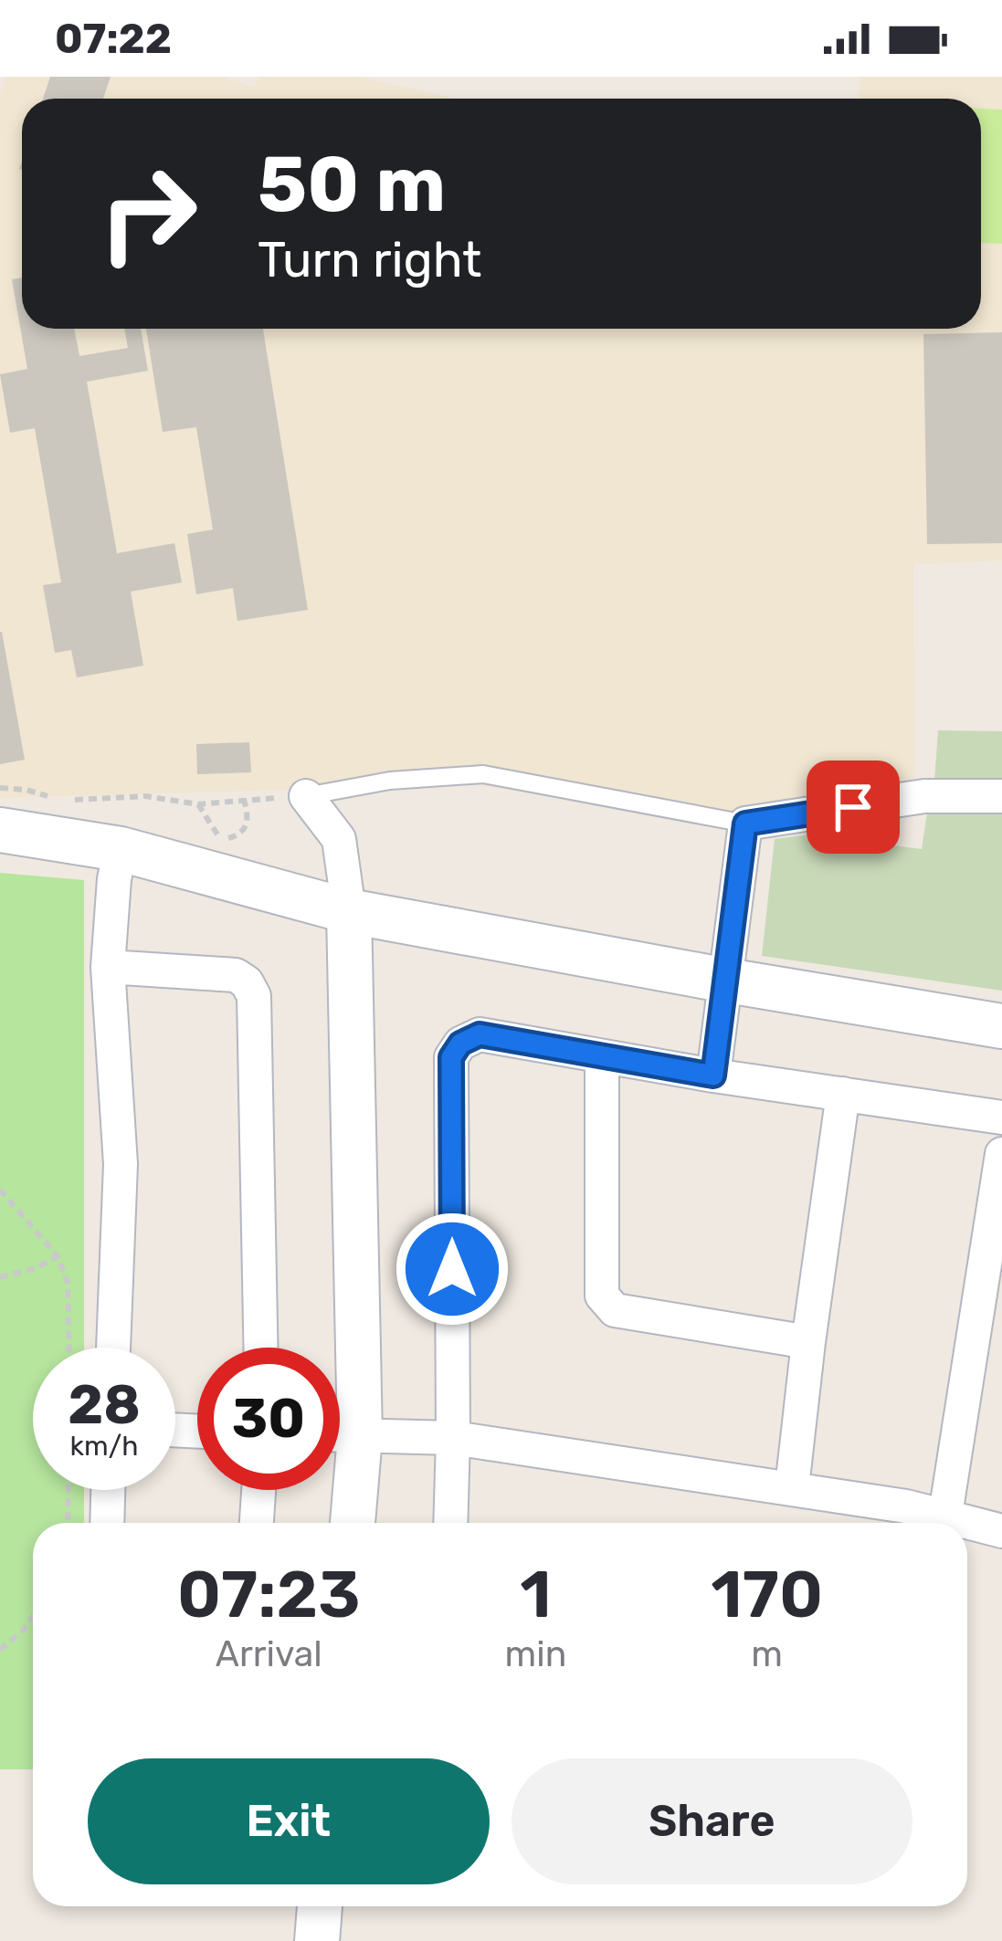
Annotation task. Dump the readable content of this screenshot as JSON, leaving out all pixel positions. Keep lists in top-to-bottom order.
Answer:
{
  "page": {
    "status": "07:22",
    "turn": ["50 m", "Turn right"],
    "speed": "28 km/h",
    "limit": "30",
    "eta": [
      "07:23",
      "Arrival",
      "1",
      "min",
      "170",
      "m"
    ],
    "buttons": ["Exit", "Share"]
  }
}
